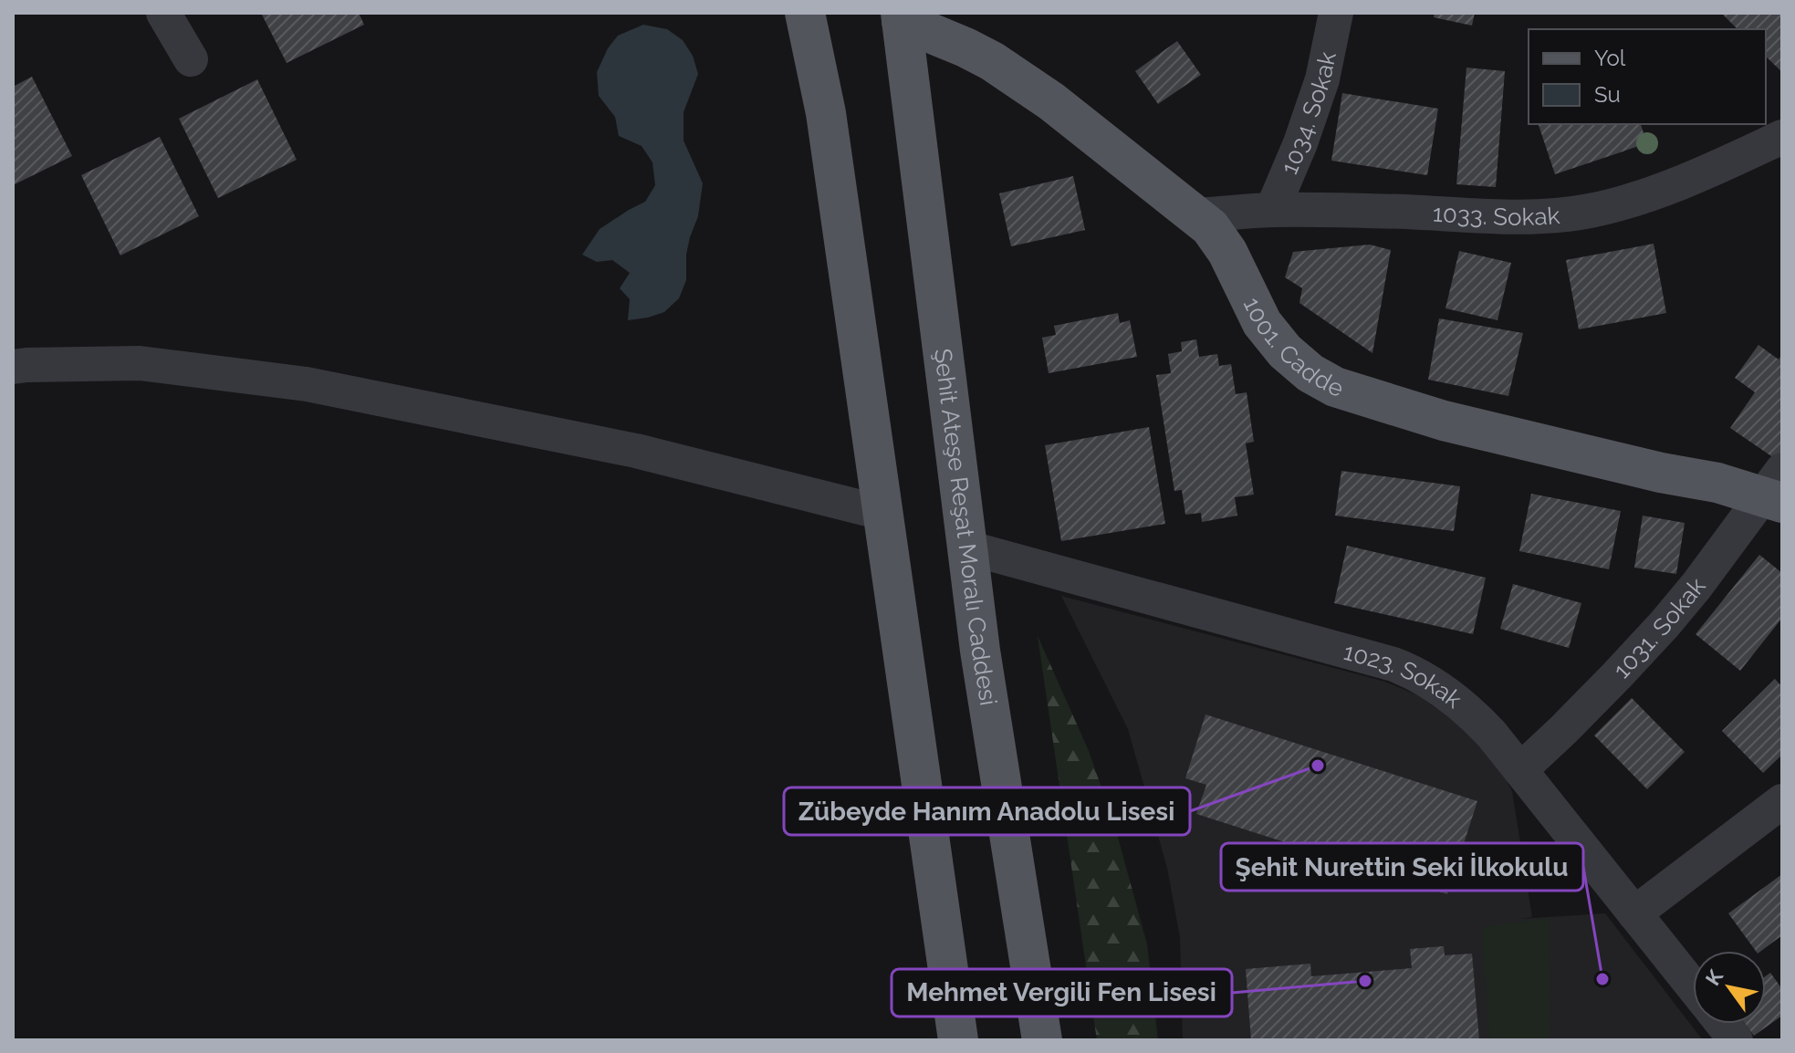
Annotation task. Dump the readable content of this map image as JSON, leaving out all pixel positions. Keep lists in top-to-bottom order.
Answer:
{
  "streets": {
    "main road": ["1001. Cadde", "Şehit Ateşe Reşat Moralı Caddesi"],
    "street": [
      "1034. Sokak",
      "1033. Sokak",
      "1031. Sokak",
      "1023. Sokak"
    ]
  },
  "crossings": [
    ["1034. Sokak", "1033. Sokak"],
    ["1033. Sokak", "1001. Cadde"],
    ["1001. Cadde", "Şehit Ateşe Reşat Moralı Caddesi"],
    ["1001. Cadde", "1031. Sokak"],
    ["Şehit Ateşe Reşat Moralı Caddesi", "1023. Sokak"],
    ["1031. Sokak", "1023. Sokak"]
  ],
  "places": ["Zübeyde Hanım Anadolu Lisesi", "Şehit Nurettin Seki İlkokulu", "Mehmet Vergili Fen Lisesi"],
  "legend": ["Yol", "Su"],
  "north": "top left"
}
